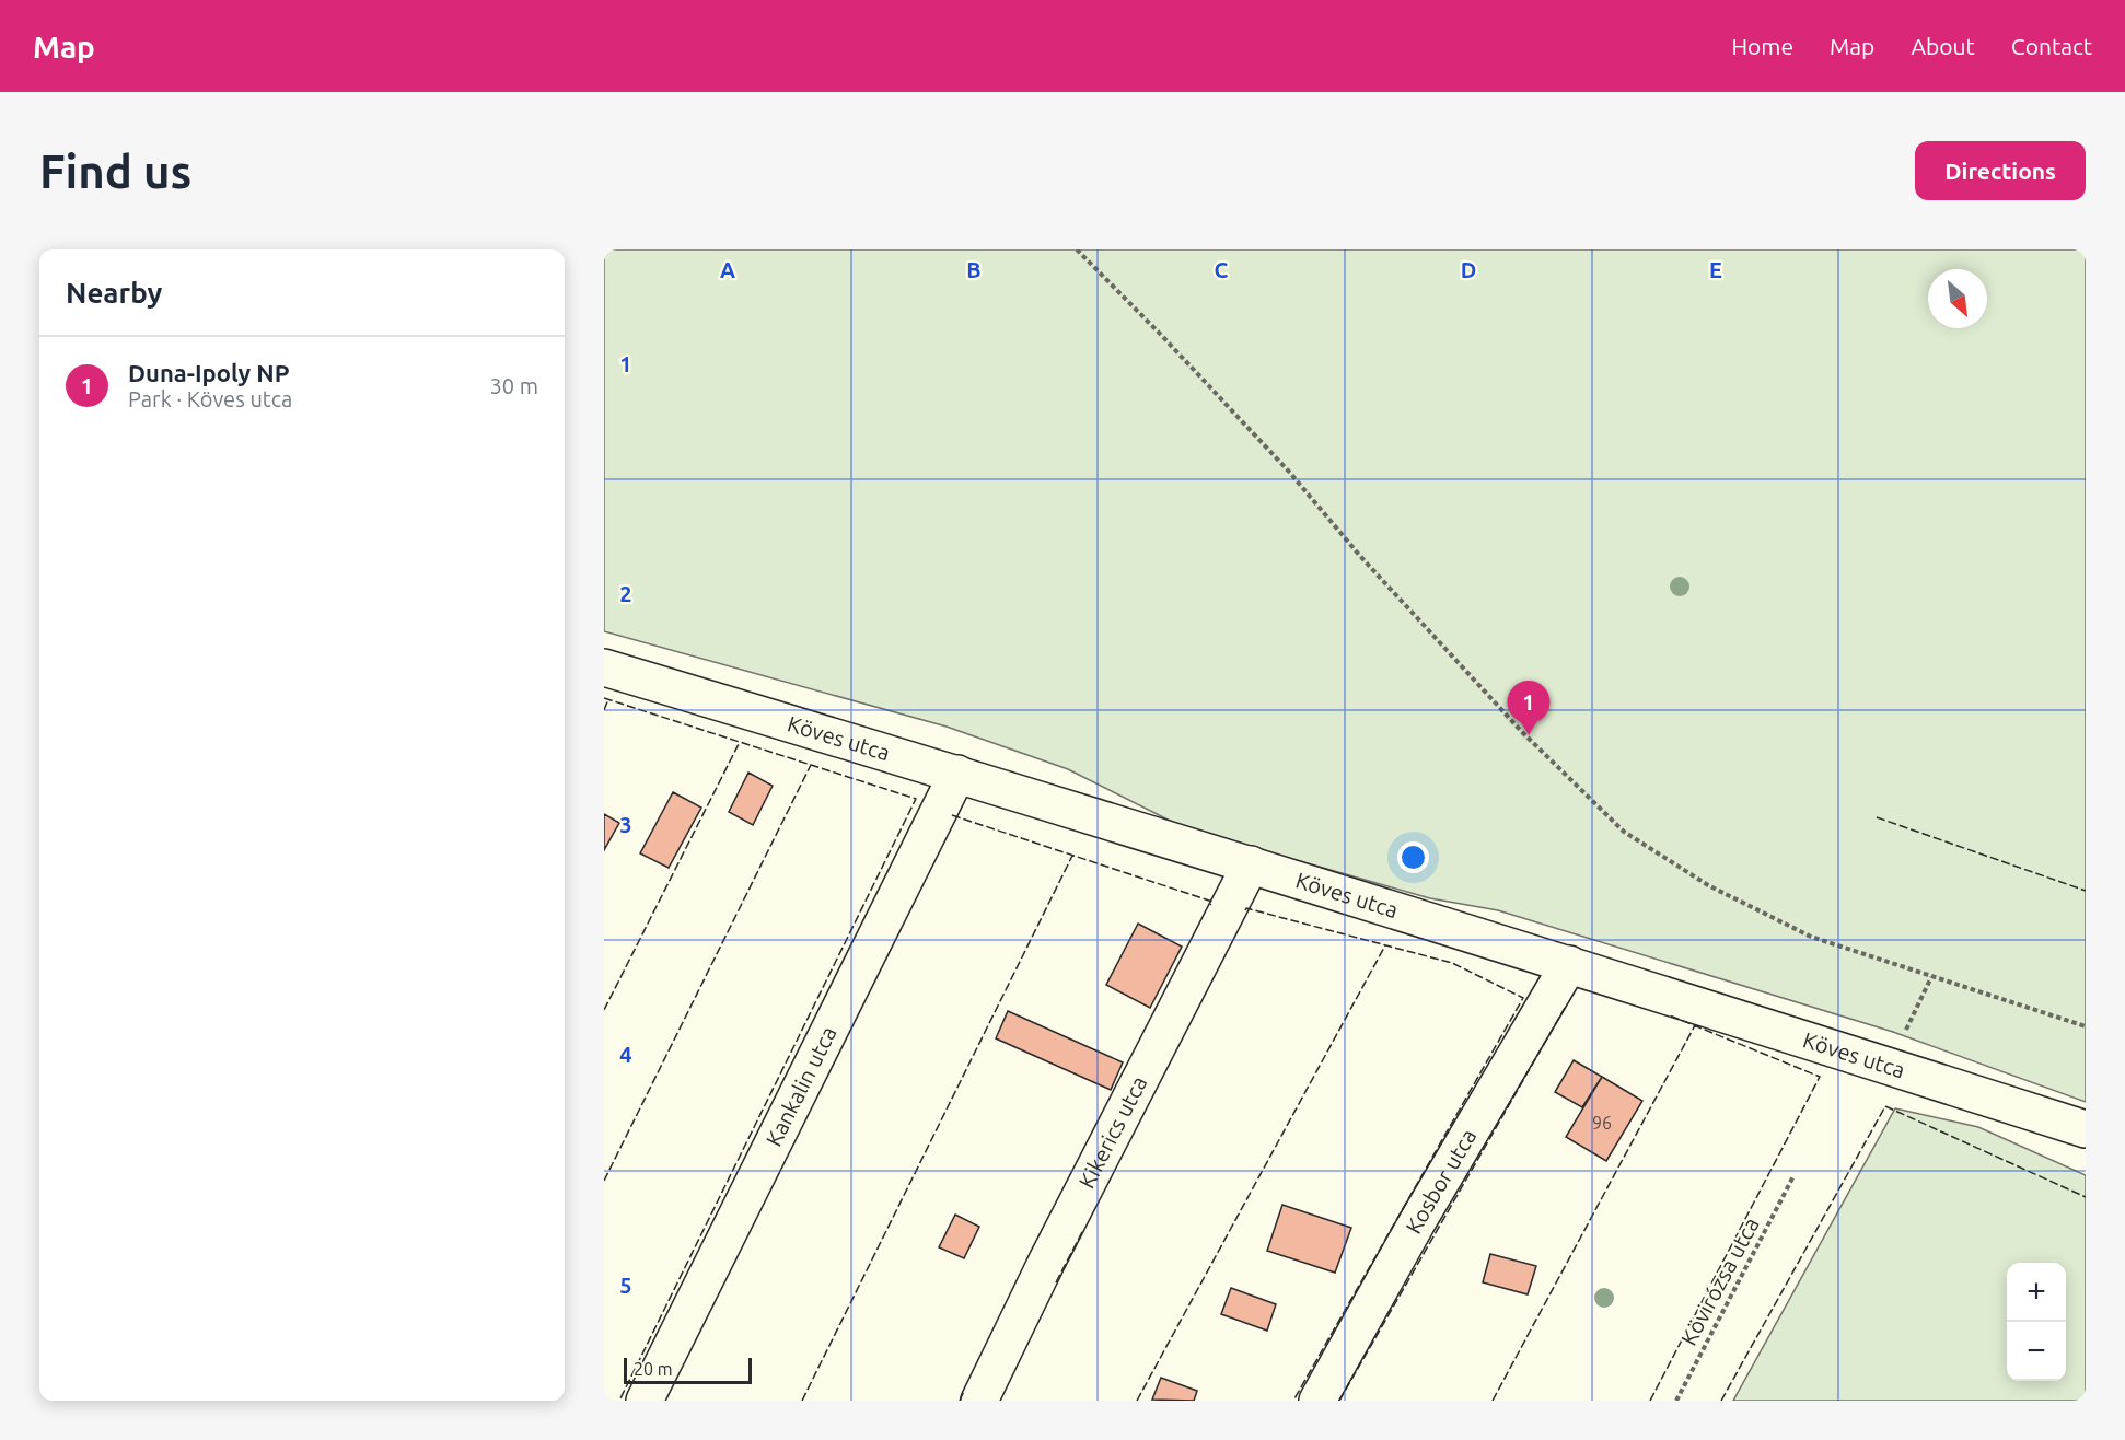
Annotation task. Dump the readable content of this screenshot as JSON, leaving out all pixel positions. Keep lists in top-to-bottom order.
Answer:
{
  "streets": {
    "street": [
      "Köves utca",
      "Kankalin utca",
      "Kikerics utca",
      "Kosbor utca"
    ],
    "path": ["Kövirózsa utca"]
  },
  "crossings": [
    ["Köves utca", "Kankalin utca"],
    ["Köves utca", "Kikerics utca"],
    ["Köves utca", "Kosbor utca"]
  ],
  "house_numbers": ["96"],
  "scale_bar": "20 m",
  "north": "bottom right",
  "page": {
    "header": "Map",
    "nav": [
      "Home",
      "Map",
      "About",
      "Contact"
    ],
    "buttons": "Directions",
    "title": "Find us",
    "heading": "Nearby",
    "list": [
      {
        "mark": "1",
        "name": "Duna-Ipoly NP",
        "note": "Park · Köves utca",
        "value": "30 m"
      }
    ],
    "pins": "1",
    "map_buttons": ["+", "−"],
    "scale": "20 m"
  },
  "grid": {
    "columns": [
      "A",
      "B",
      "C",
      "D",
      "E"
    ],
    "rows": [
      "1",
      "2",
      "3",
      "4",
      "5"
    ]
  }
}
